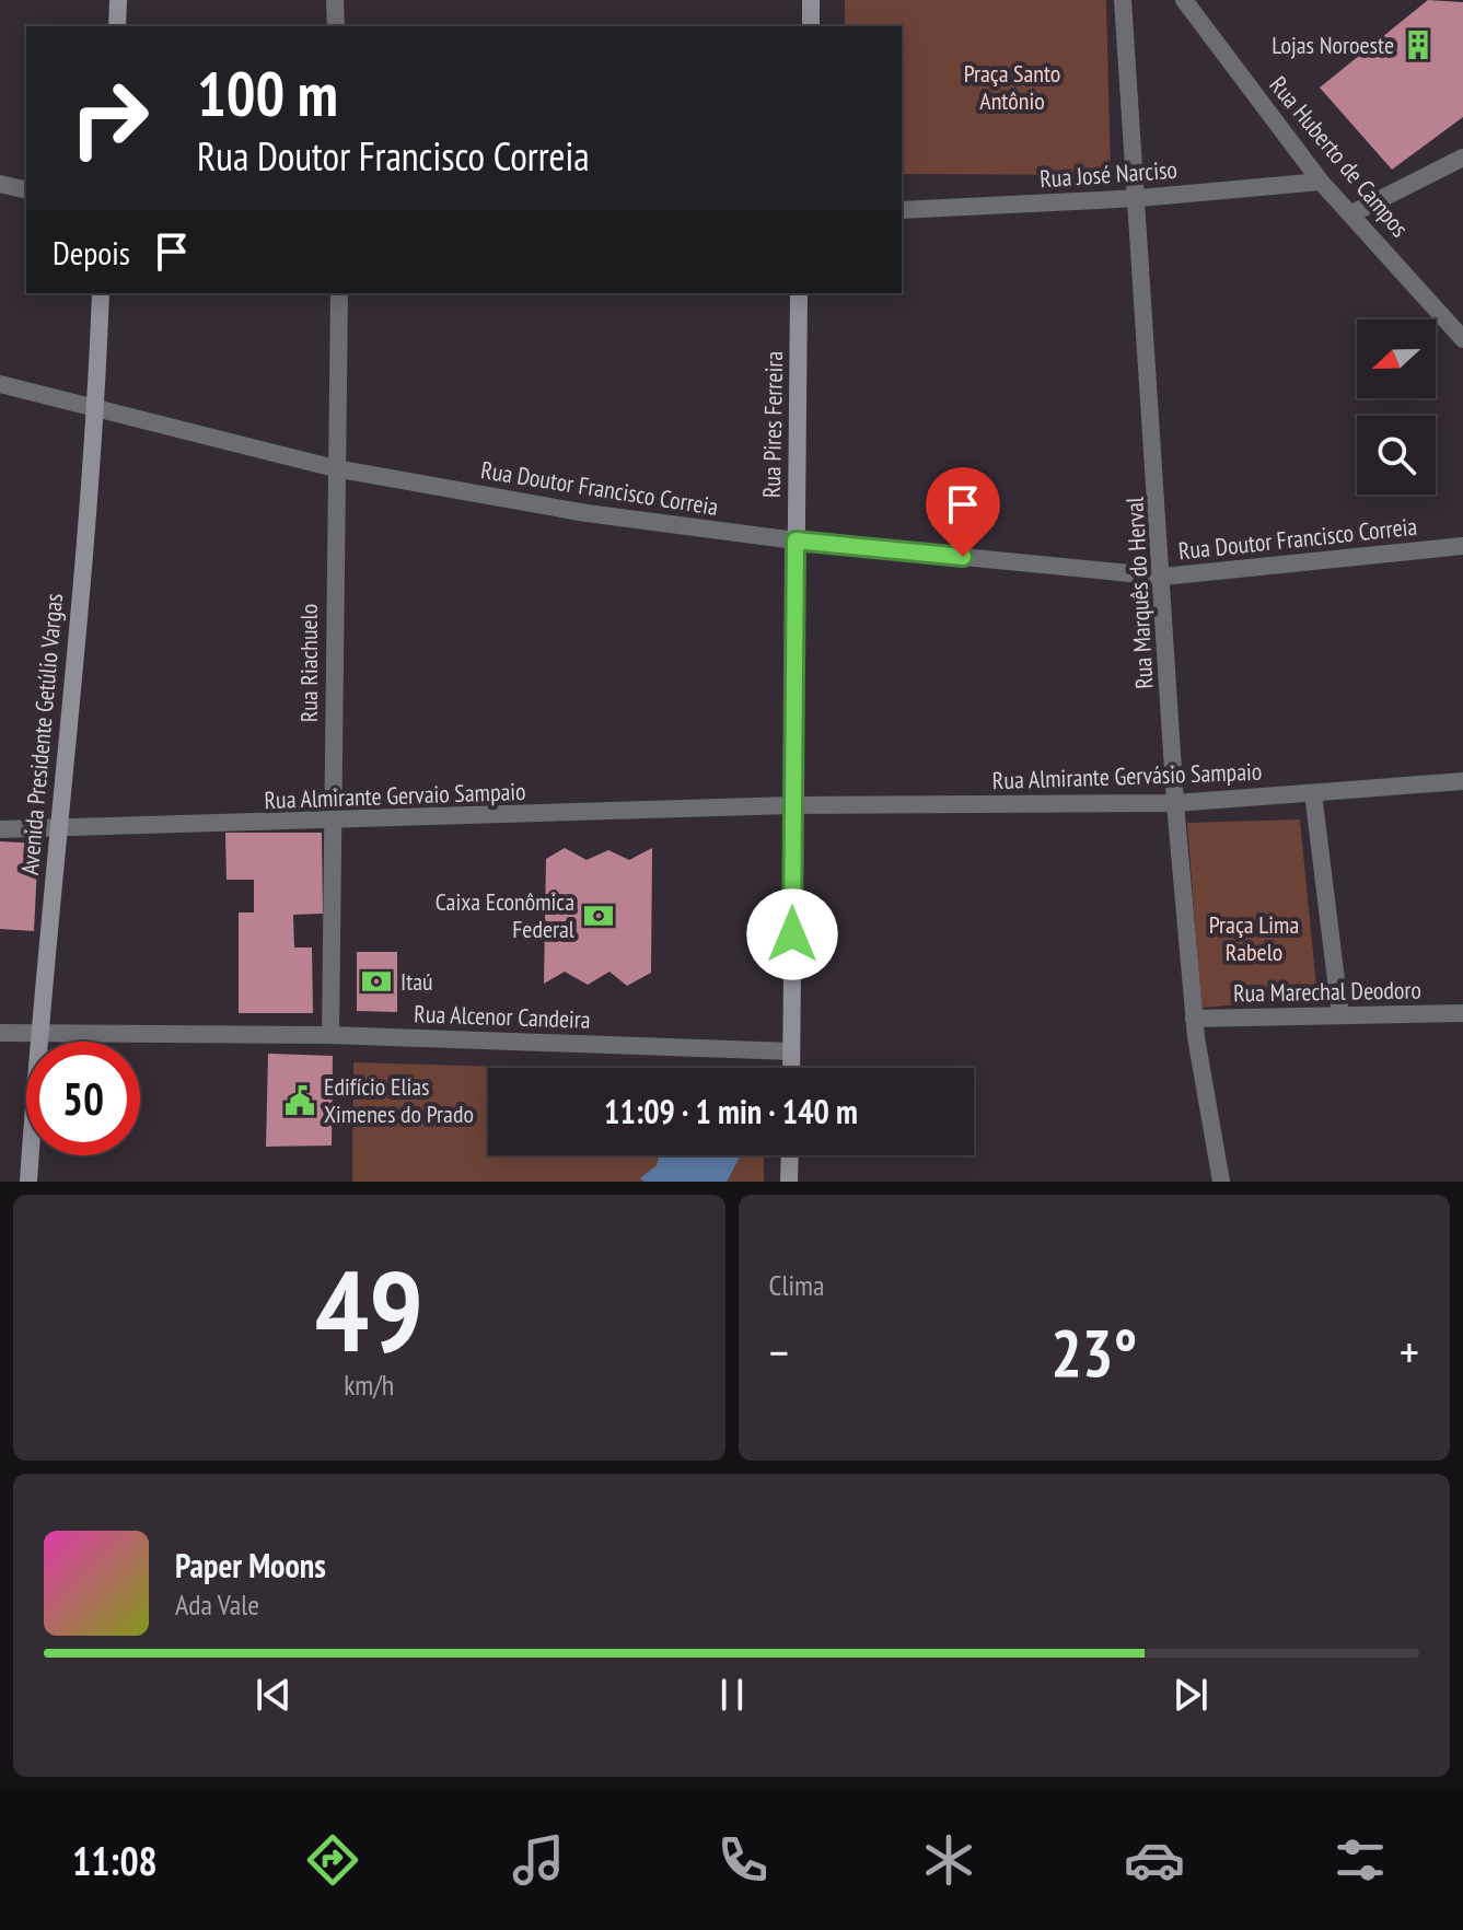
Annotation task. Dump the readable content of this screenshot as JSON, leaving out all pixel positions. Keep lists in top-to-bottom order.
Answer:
{
  "streets": {
    "main road": ["Rua Pires Ferreira", "Avenida Presidente Getúlio Vargas"],
    "street": [
      "Rua Huberto de Campos",
      "Rua José Narciso",
      "Rua Doutor Francisco Correia",
      "Rua Marquês do Herval",
      "Rua Riachuelo",
      "Rua Almirante Gervásio Sampaio",
      "Rua Almirante Gervaio Sampaio",
      "Rua Marechal Deodoro",
      "Rua Alcenor Candeira"
    ]
  },
  "crossings": [
    ["Rua Huberto de Campos", "Rua José Narciso"],
    ["Rua José Narciso", "Rua Marquês do Herval"],
    ["Rua Pires Ferreira", "Rua Doutor Francisco Correia"],
    ["Rua Pires Ferreira", "Rua Almirante Gervásio Sampaio"],
    ["Rua Pires Ferreira", "Rua Almirante Gervaio Sampaio"],
    ["Rua Pires Ferreira", "Rua Alcenor Candeira"],
    ["Rua Doutor Francisco Correia", "Rua Marquês do Herval"],
    ["Rua Doutor Francisco Correia", "Rua Riachuelo"],
    ["Rua Doutor Francisco Correia", "Avenida Presidente Getúlio Vargas"],
    ["Rua Marquês do Herval", "Rua Almirante Gervásio Sampaio"],
    ["Rua Marquês do Herval", "Rua Marechal Deodoro"],
    ["Rua Riachuelo", "Rua Almirante Gervaio Sampaio"],
    ["Rua Riachuelo", "Rua Alcenor Candeira"],
    ["Avenida Presidente Getúlio Vargas", "Rua Almirante Gervaio Sampaio"],
    ["Avenida Presidente Getúlio Vargas", "Rua Alcenor Candeira"],
    ["Rua Almirante Gervásio Sampaio", "Rua Almirante Gervaio Sampaio"]
  ],
  "parks": ["Praça Santo Antônio", "Praça Lima Rabelo"],
  "places": {
    "building": ["Lojas Noroeste"],
    "bank": ["Caixa Econômica Federal", "Itaú"],
    "public building": ["Edifício Elias Ximenes do Prado"]
  },
  "north": "left",
  "page": {
    "turn": ["100 m", "Rua Doutor Francisco Correia"],
    "then": "Depois",
    "limit": "50",
    "trip": "11:09 · 1 min · 140 m",
    "tile": [
      ["49", "km/h"],
      "Clima"
    ],
    "heat": ["−", "23°", "+"],
    "song": ["Paper Moons", "Ada Vale"],
    "tabs": "11:08"
  }
}
